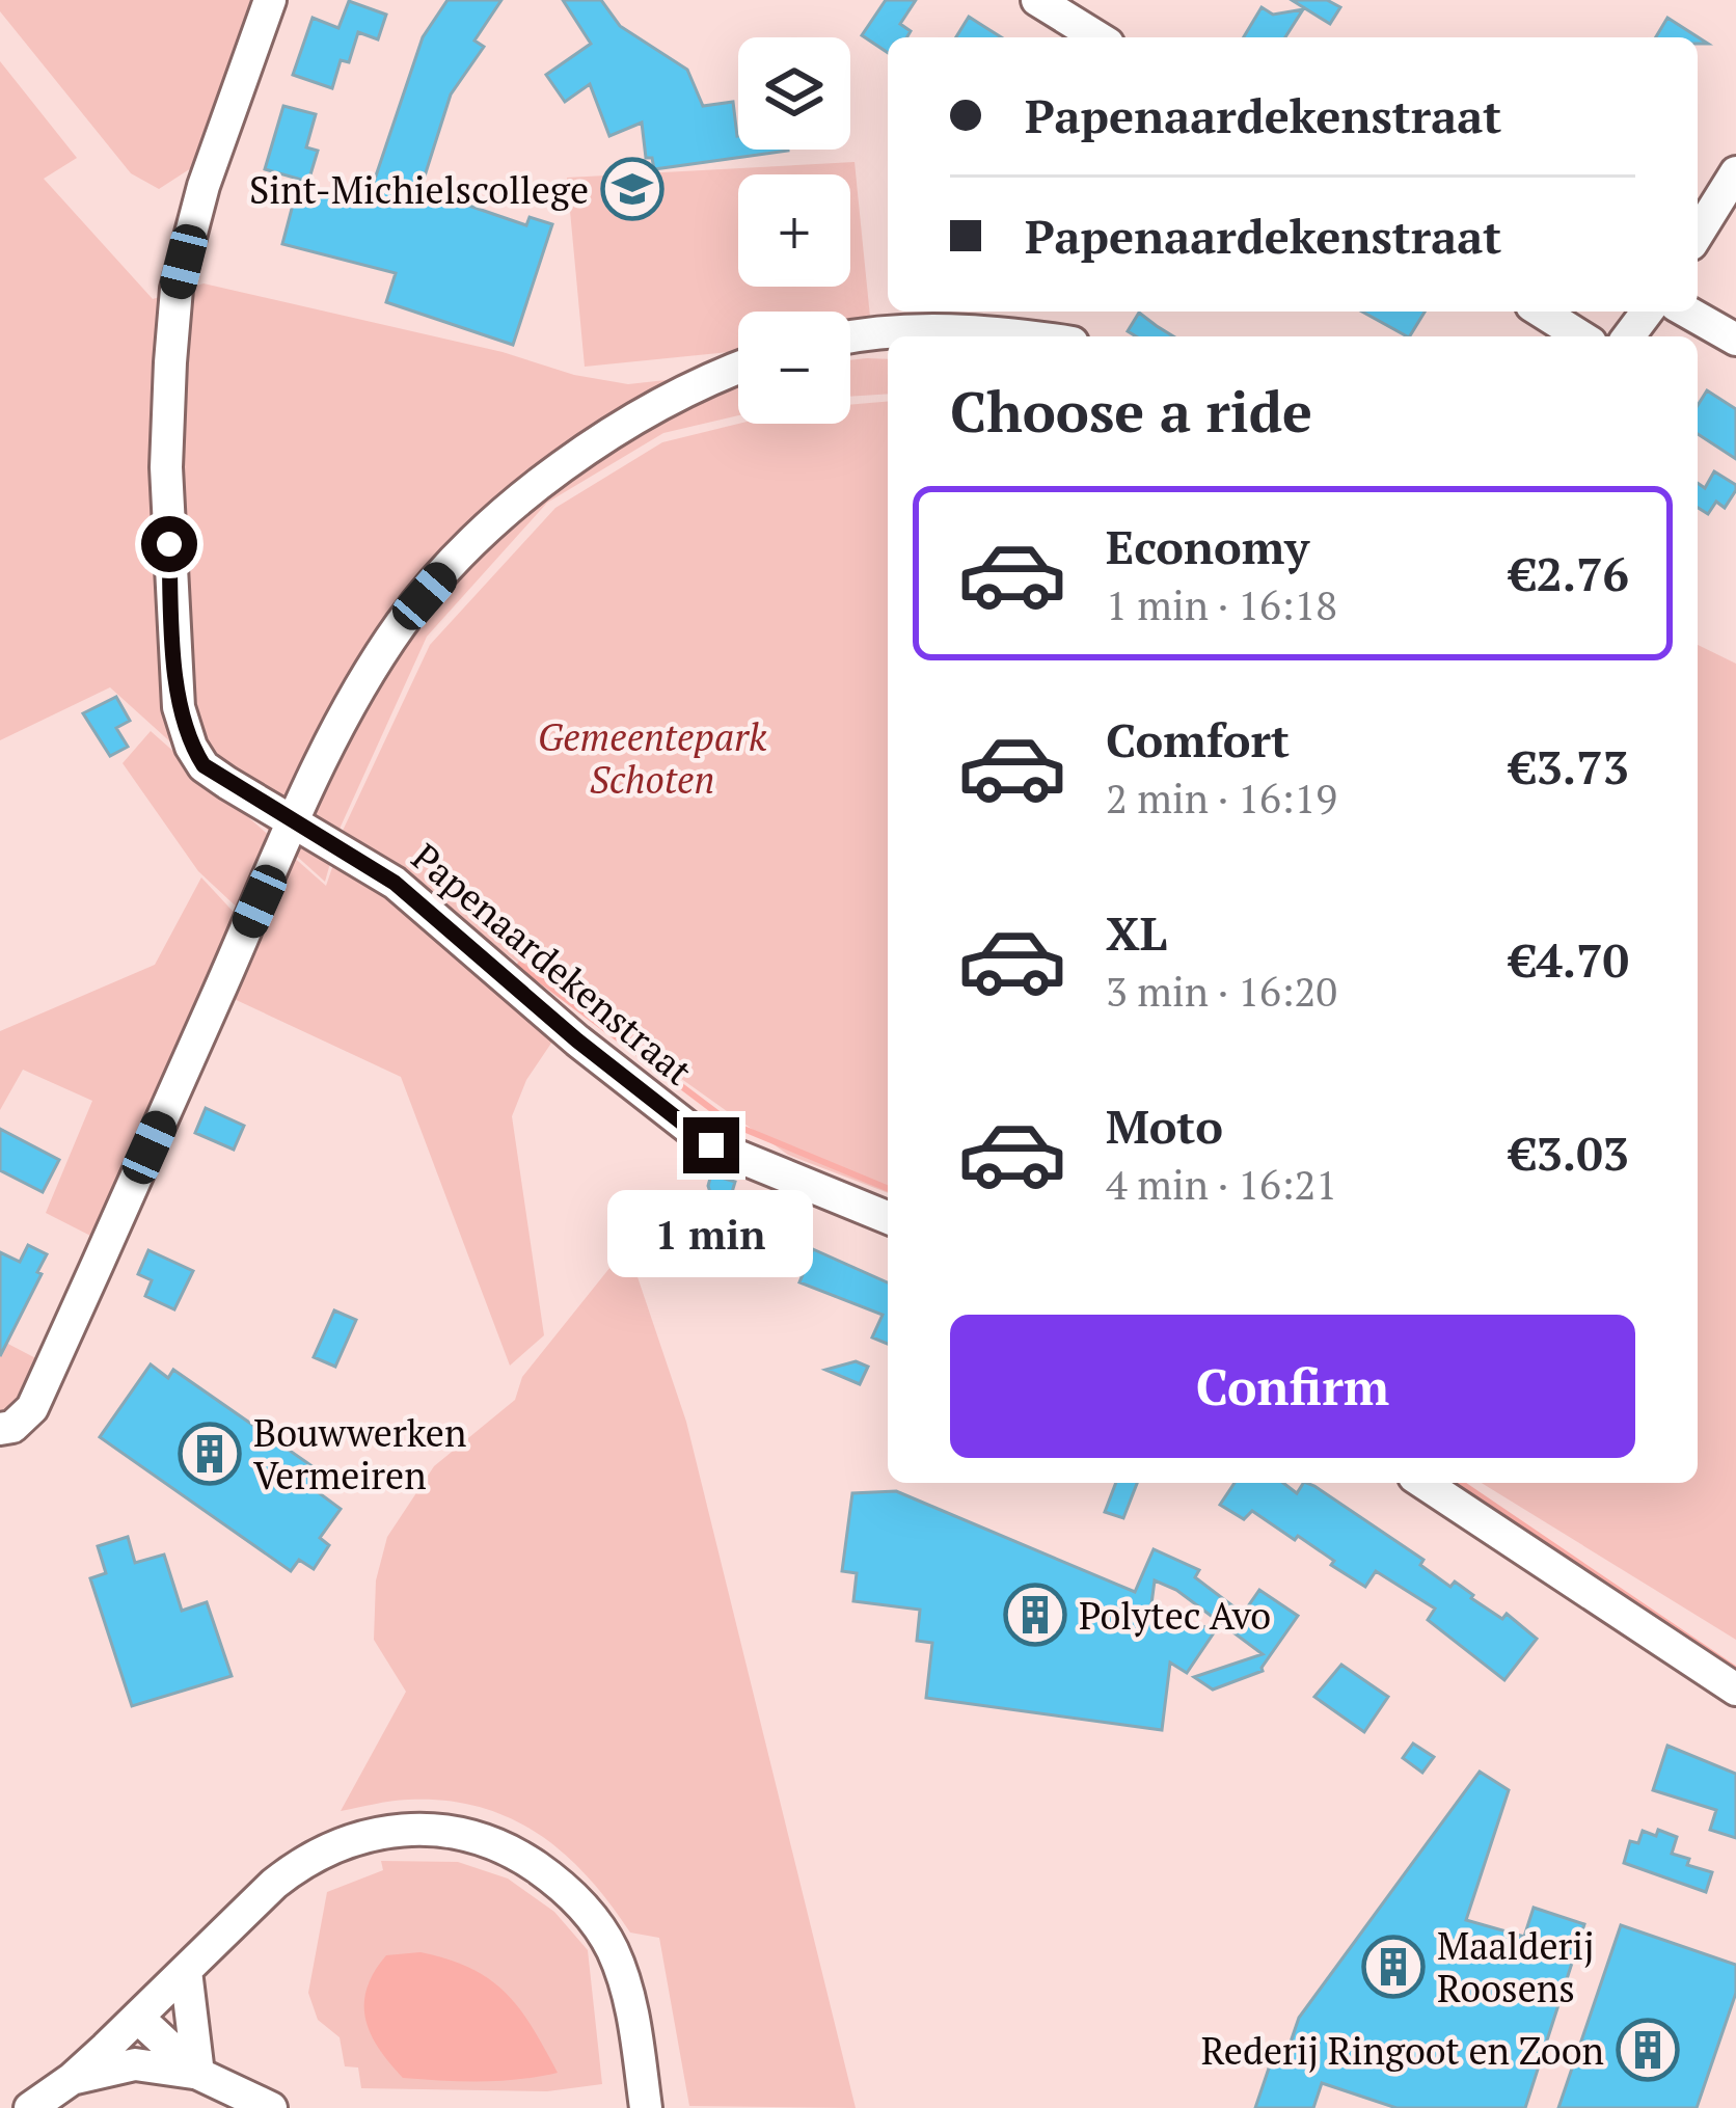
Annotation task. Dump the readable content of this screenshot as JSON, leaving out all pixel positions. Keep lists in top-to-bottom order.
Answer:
{
  "streets": {
    "street": ["Papenaardekenstraat"]
  },
  "parks": ["Gemeentepark Schoten"],
  "places": {
    "school or university": ["Sint-Michielscollege"],
    "building": [
      "Bouwwerken Vermeiren",
      "Polytec Avo",
      "Maalderij Roosens",
      "Rederij Ringoot en Zoon"
    ]
  },
  "page": {
    "map_buttons": ["+", "−"],
    "banner": ["Papenaardekenstraat", "Papenaardekenstraat"],
    "heading": "Choose a ride",
    "list": [
      {
        "name": "Economy",
        "note": "1 min · 16:18",
        "value": "€2.76"
      },
      {
        "name": "Comfort",
        "note": "2 min · 16:19",
        "value": "€3.73"
      },
      {
        "name": "XL",
        "note": "3 min · 16:20",
        "value": "€4.70"
      },
      {
        "name": "Moto",
        "note": "4 min · 16:21",
        "value": "€3.03"
      }
    ],
    "bubble": "1 min",
    "buttons": "Confirm"
  }
}
